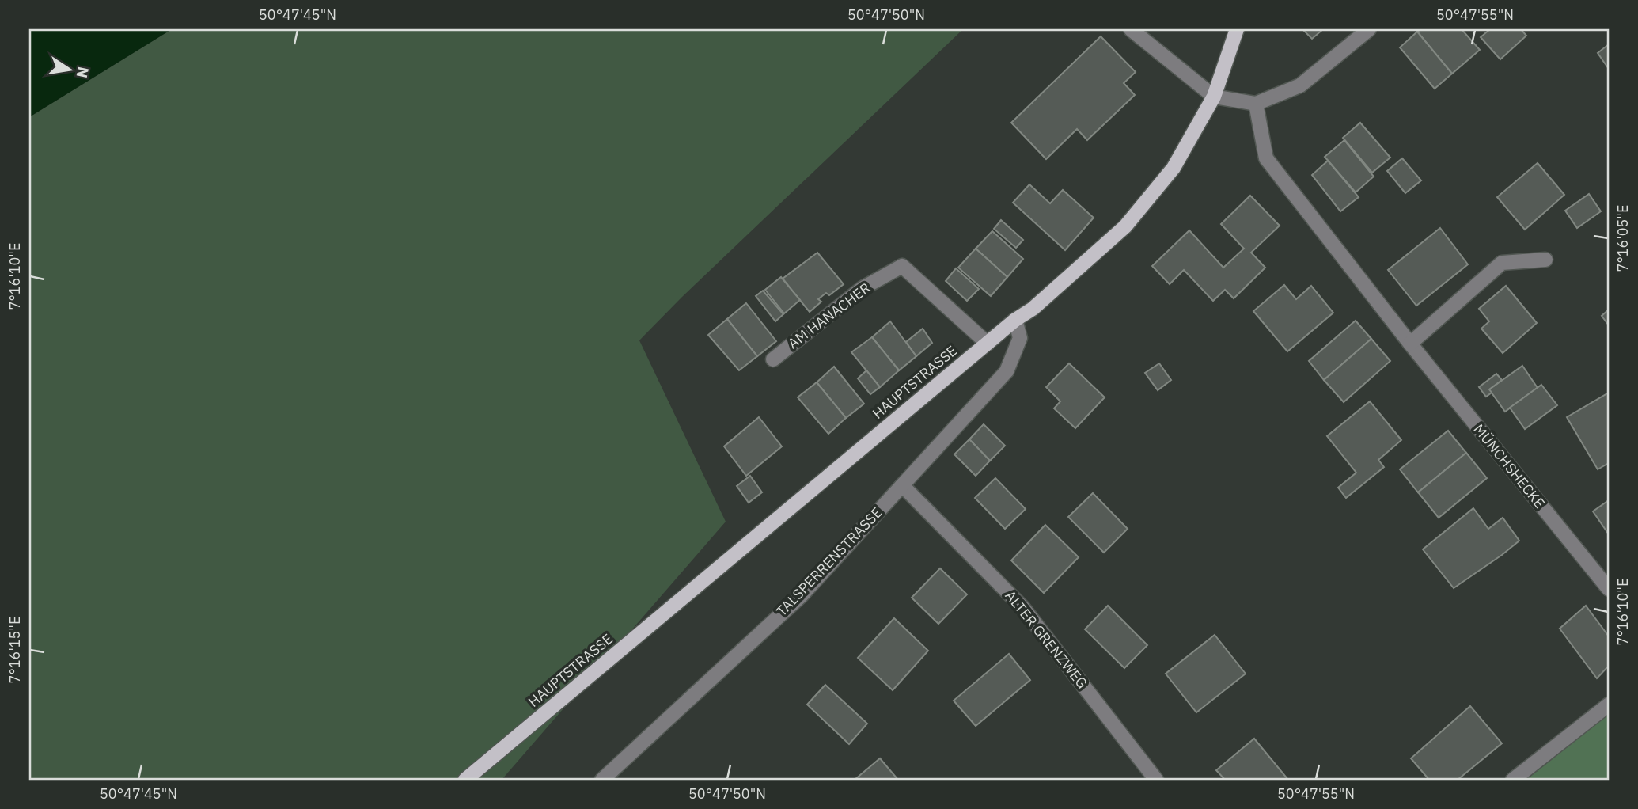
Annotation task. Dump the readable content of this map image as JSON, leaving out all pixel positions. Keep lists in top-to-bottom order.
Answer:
{
  "streets": {
    "main road": ["HAUPTSTRASSE"],
    "street": [
      "AM HANACHER",
      "MÜNCHSHECKE",
      "TALSPERRENSTRASSE",
      "ALTER GRENZWEG"
    ]
  },
  "crossings": [
    ["AM HANACHER", "HAUPTSTRASSE"],
    ["HAUPTSTRASSE", "TALSPERRENSTRASSE"],
    ["TALSPERRENSTRASSE", "ALTER GRENZWEG"]
  ],
  "north": "right",
  "coordinates": [
    "50°47'45\"N",
    "50°47'50\"N",
    "50°47'55\"N",
    "7°16'05\"E",
    "7°16'10\"E",
    "7°16'15\"E"
  ]
}
